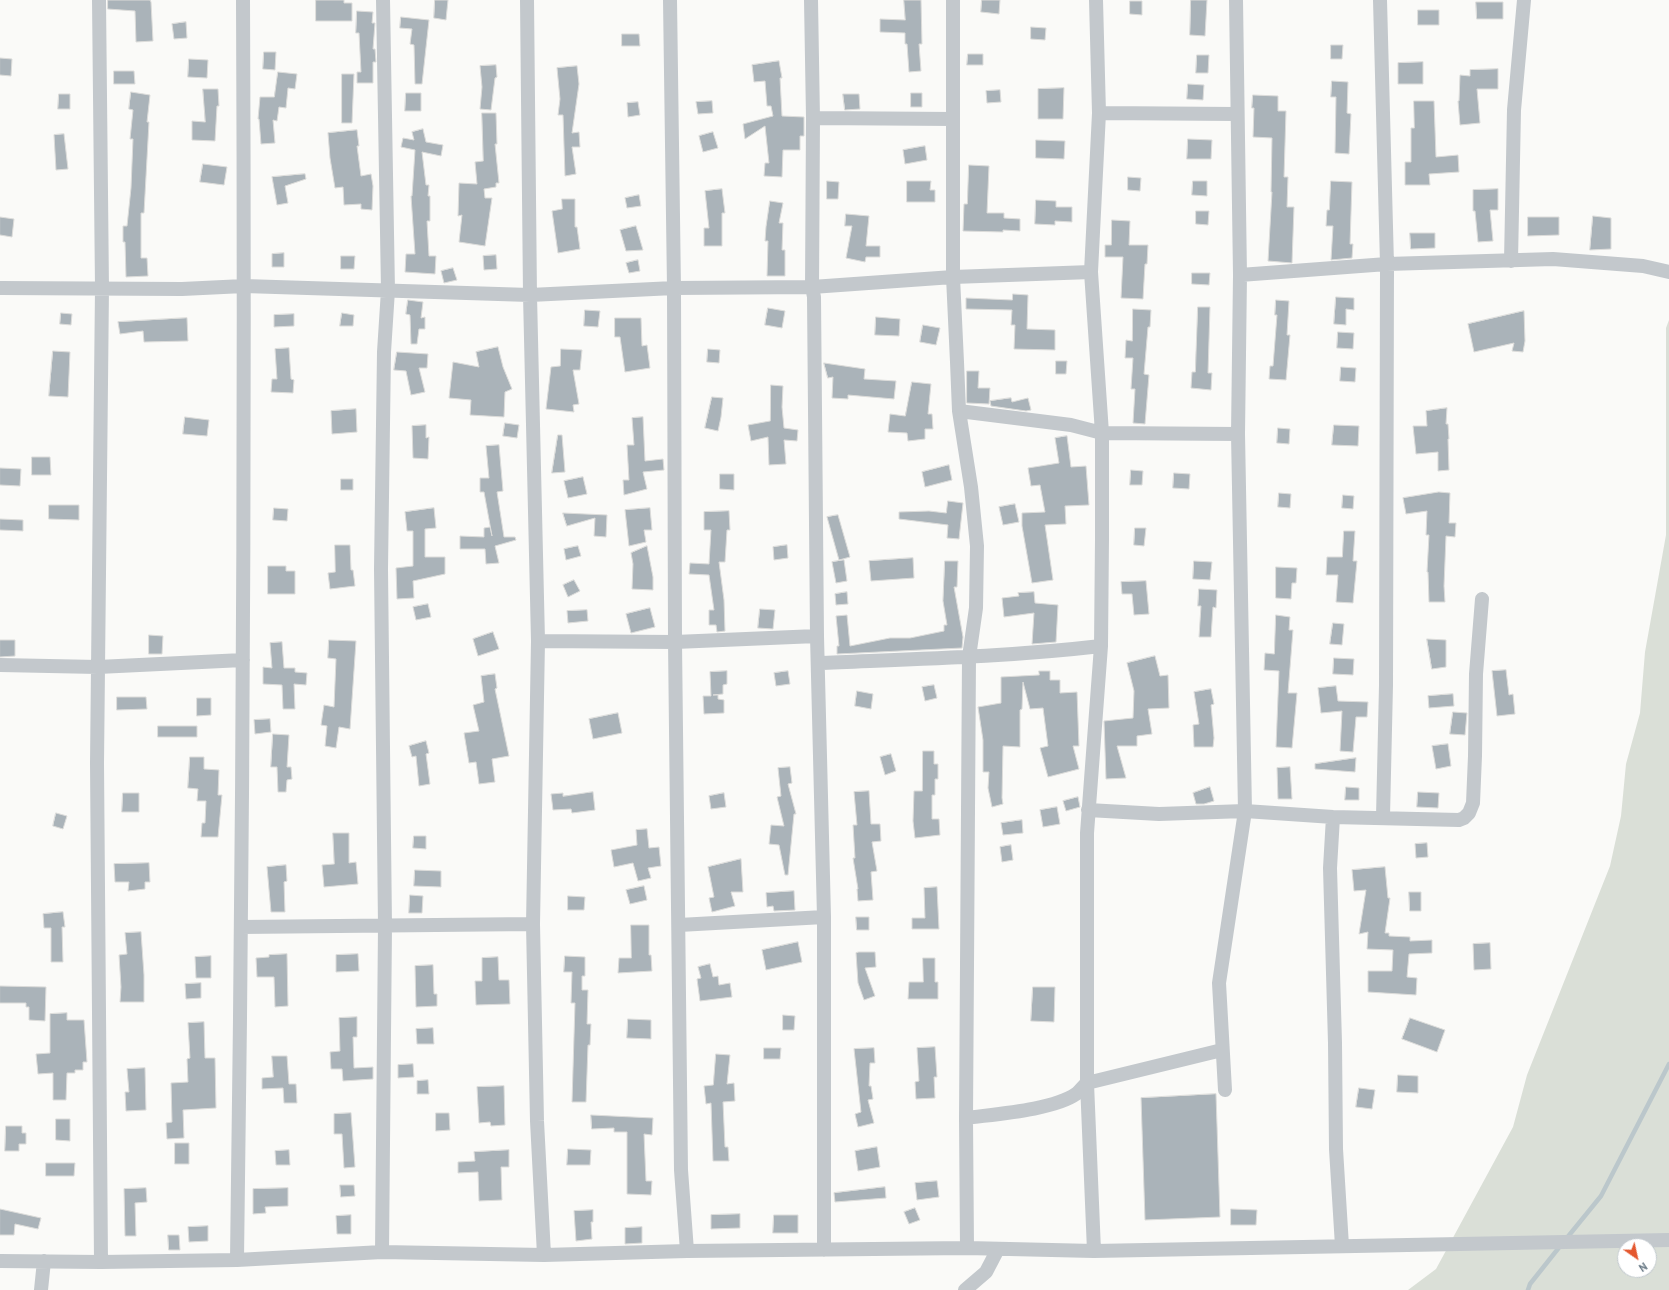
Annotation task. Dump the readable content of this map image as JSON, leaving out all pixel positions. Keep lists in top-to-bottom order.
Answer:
{
  "north": "bottom right"
}
